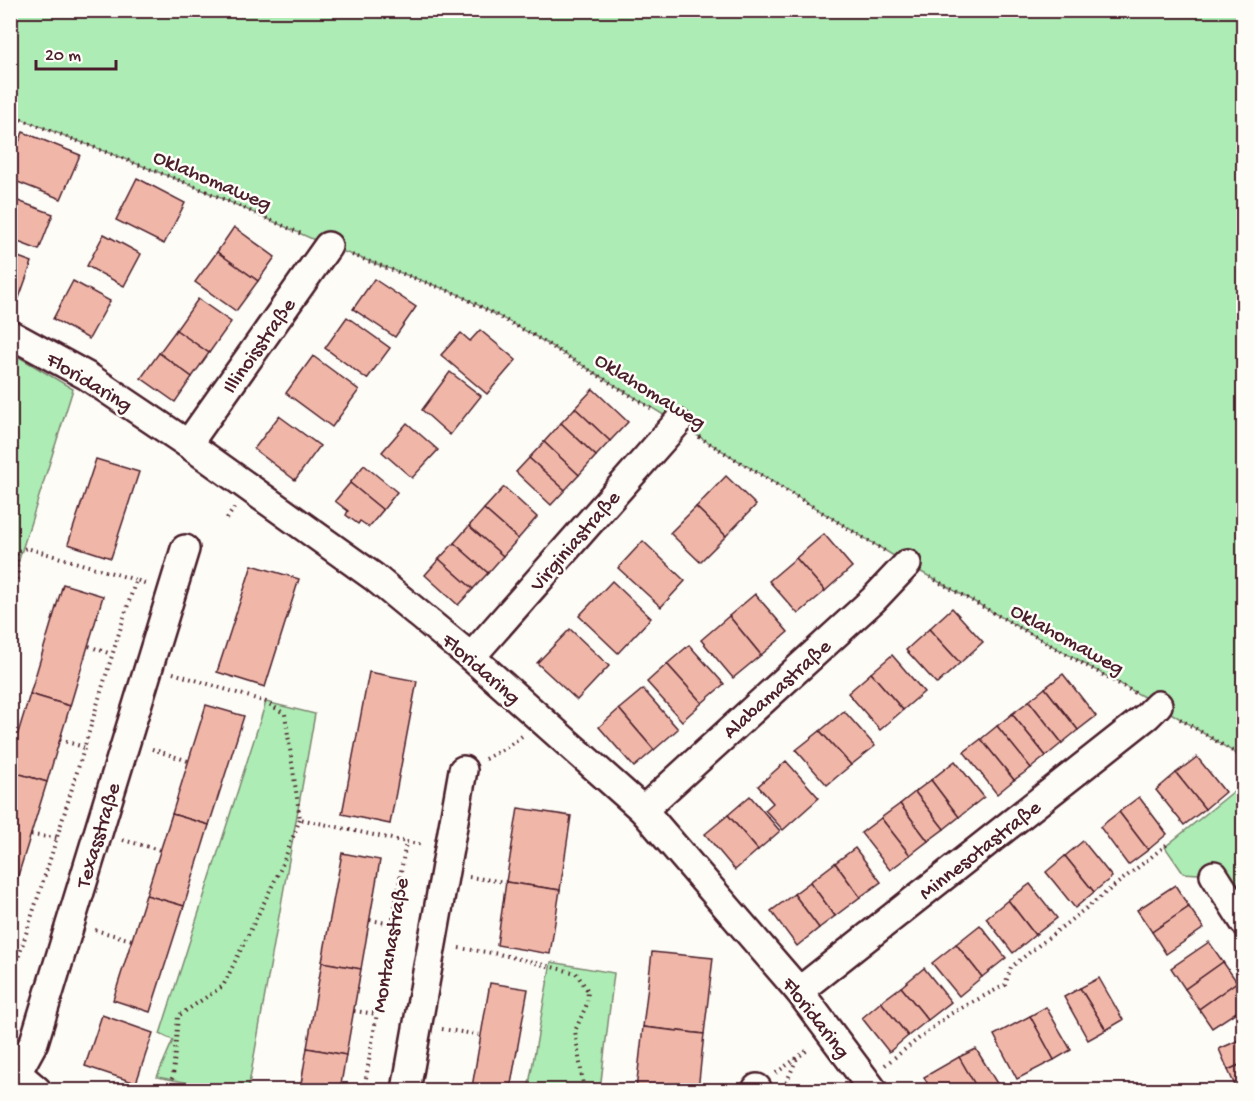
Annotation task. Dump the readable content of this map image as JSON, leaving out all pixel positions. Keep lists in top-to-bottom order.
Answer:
{
  "streets": {
    "street": [
      "Illinoisstraße",
      "Floridaring",
      "Virginiastraße",
      "Alabamastraße",
      "Texasstraße",
      "Minnesotastraße",
      "Montanastraße"
    ],
    "path": ["Oklahomaweg"]
  },
  "crossings": [
    ["Oklahomaweg", "Illinoisstraße"],
    ["Oklahomaweg", "Virginiastraße"],
    ["Oklahomaweg", "Alabamastraße"],
    ["Oklahomaweg", "Minnesotastraße"],
    ["Illinoisstraße", "Floridaring"],
    ["Floridaring", "Virginiastraße"],
    ["Floridaring", "Alabamastraße"],
    ["Floridaring", "Minnesotastraße"]
  ],
  "scale_bar": "20 m"
}
